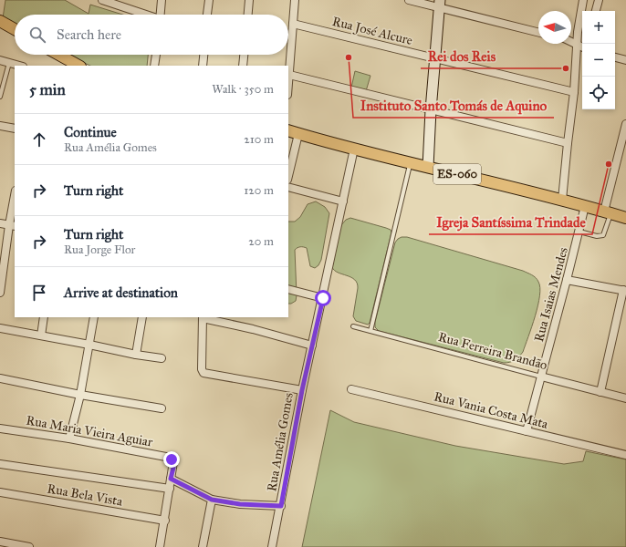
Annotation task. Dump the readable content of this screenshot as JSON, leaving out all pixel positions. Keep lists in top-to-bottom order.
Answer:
{
  "streets": {
    "main road": ["ES-060"],
    "street": [
      "Rua José Alcure",
      "Rua Isaias Mendes",
      "Rua Ferreira Brandão",
      "Rua Vania Costa Mata",
      "Rua Maria Vieira Aguiar",
      "Rua Amélia Gomes",
      "Rua Bela Vista"
    ]
  },
  "crossings": [
    ["ES-060", "Rua Isaias Mendes"],
    ["ES-060", "Rua Amélia Gomes"],
    ["Rua Isaias Mendes", "Rua Ferreira Brandão"],
    ["Rua Isaias Mendes", "Rua Vania Costa Mata"]
  ],
  "places": ["Instituto Santo Tomás de Aquino", "Rei dos Reis", "Igreja Santíssima Trindade"],
  "north": "left",
  "page": {
    "map_buttons": ["+", "−"],
    "search": "Search here",
    "heading": ["5 min", "Walk · 350 m"],
    "list": [
      ["Continue", "Rua Amélia Gomes", "210 m"],
      ["Turn right", "120 m"],
      ["Turn right", "Rua Jorge Flor", "20 m"],
      "Arrive at destination"
    ]
  }
}
